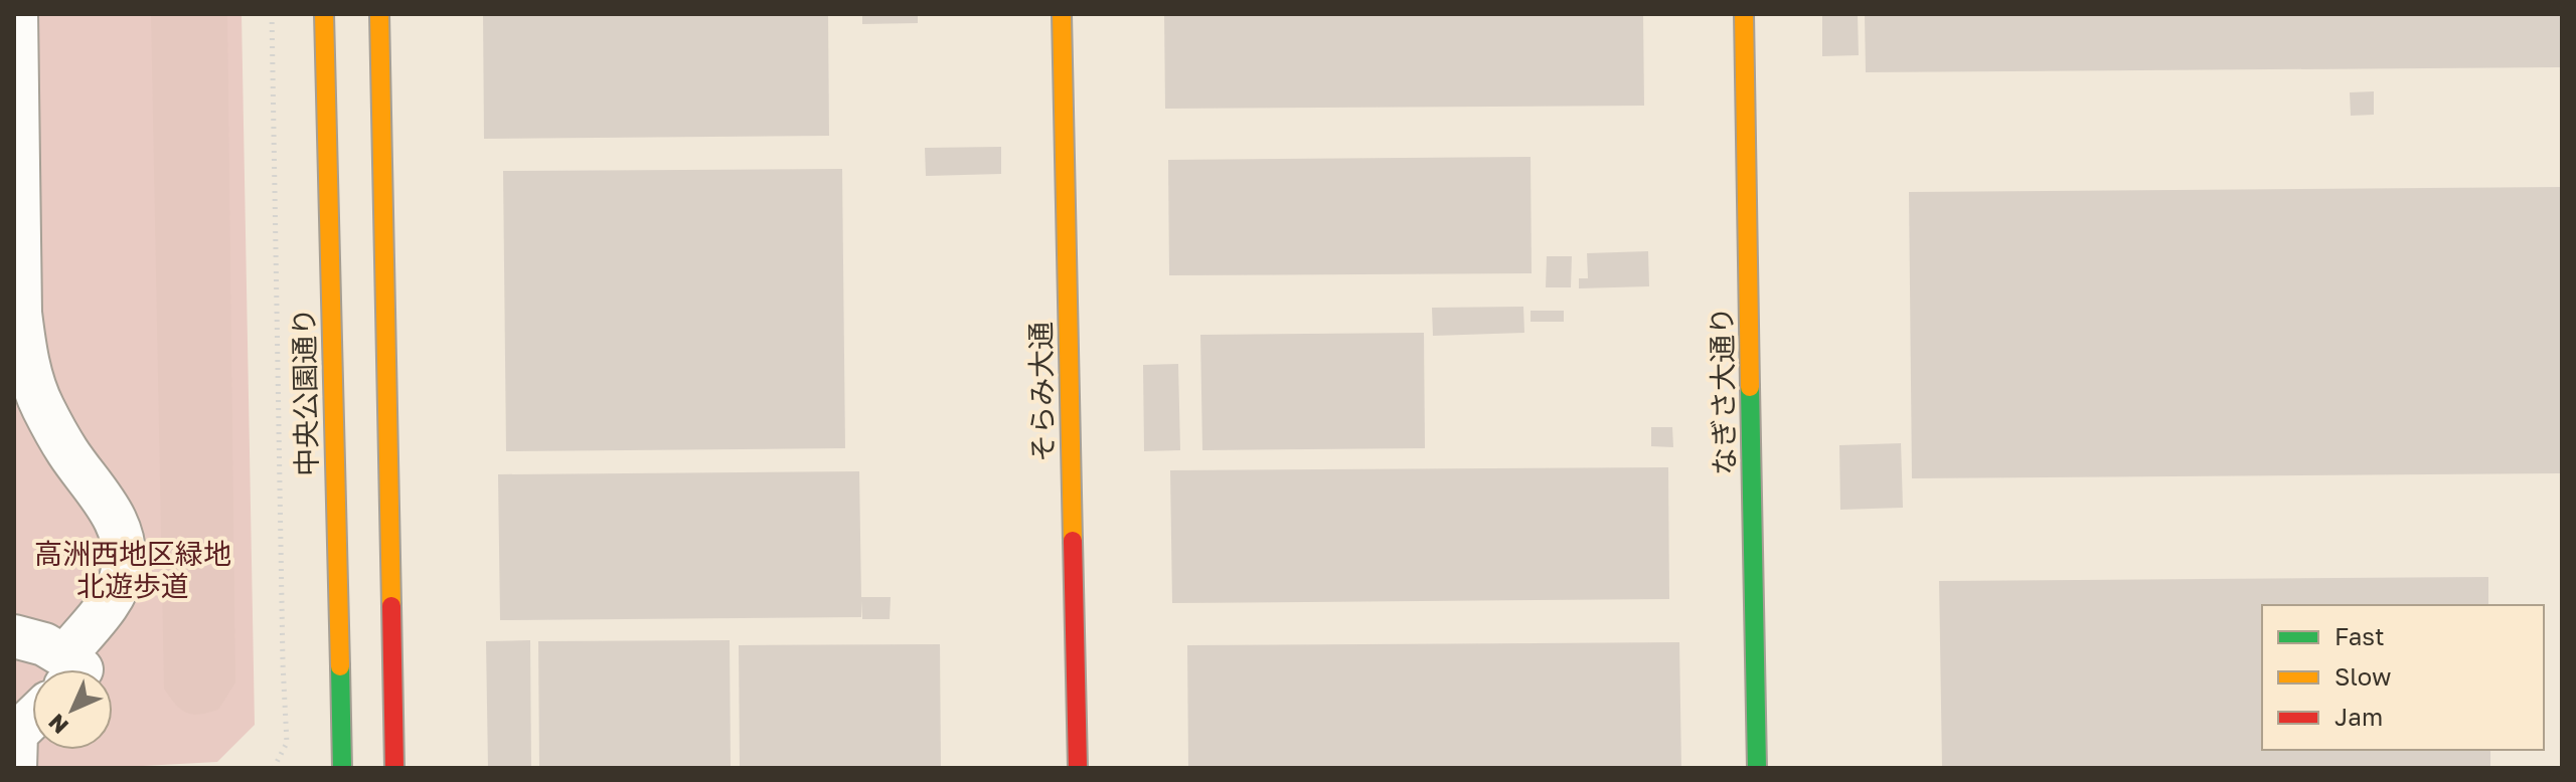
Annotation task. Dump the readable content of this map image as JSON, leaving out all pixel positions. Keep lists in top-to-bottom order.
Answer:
{
  "streets": {
    "street": ["なぎさ大通り", "中央公園通り", "そらみ大通"]
  },
  "parks": ["高洲西地区緑地 北遊歩道"],
  "legend": ["Fast", "Slow", "Jam"],
  "north": "bottom left"
}
